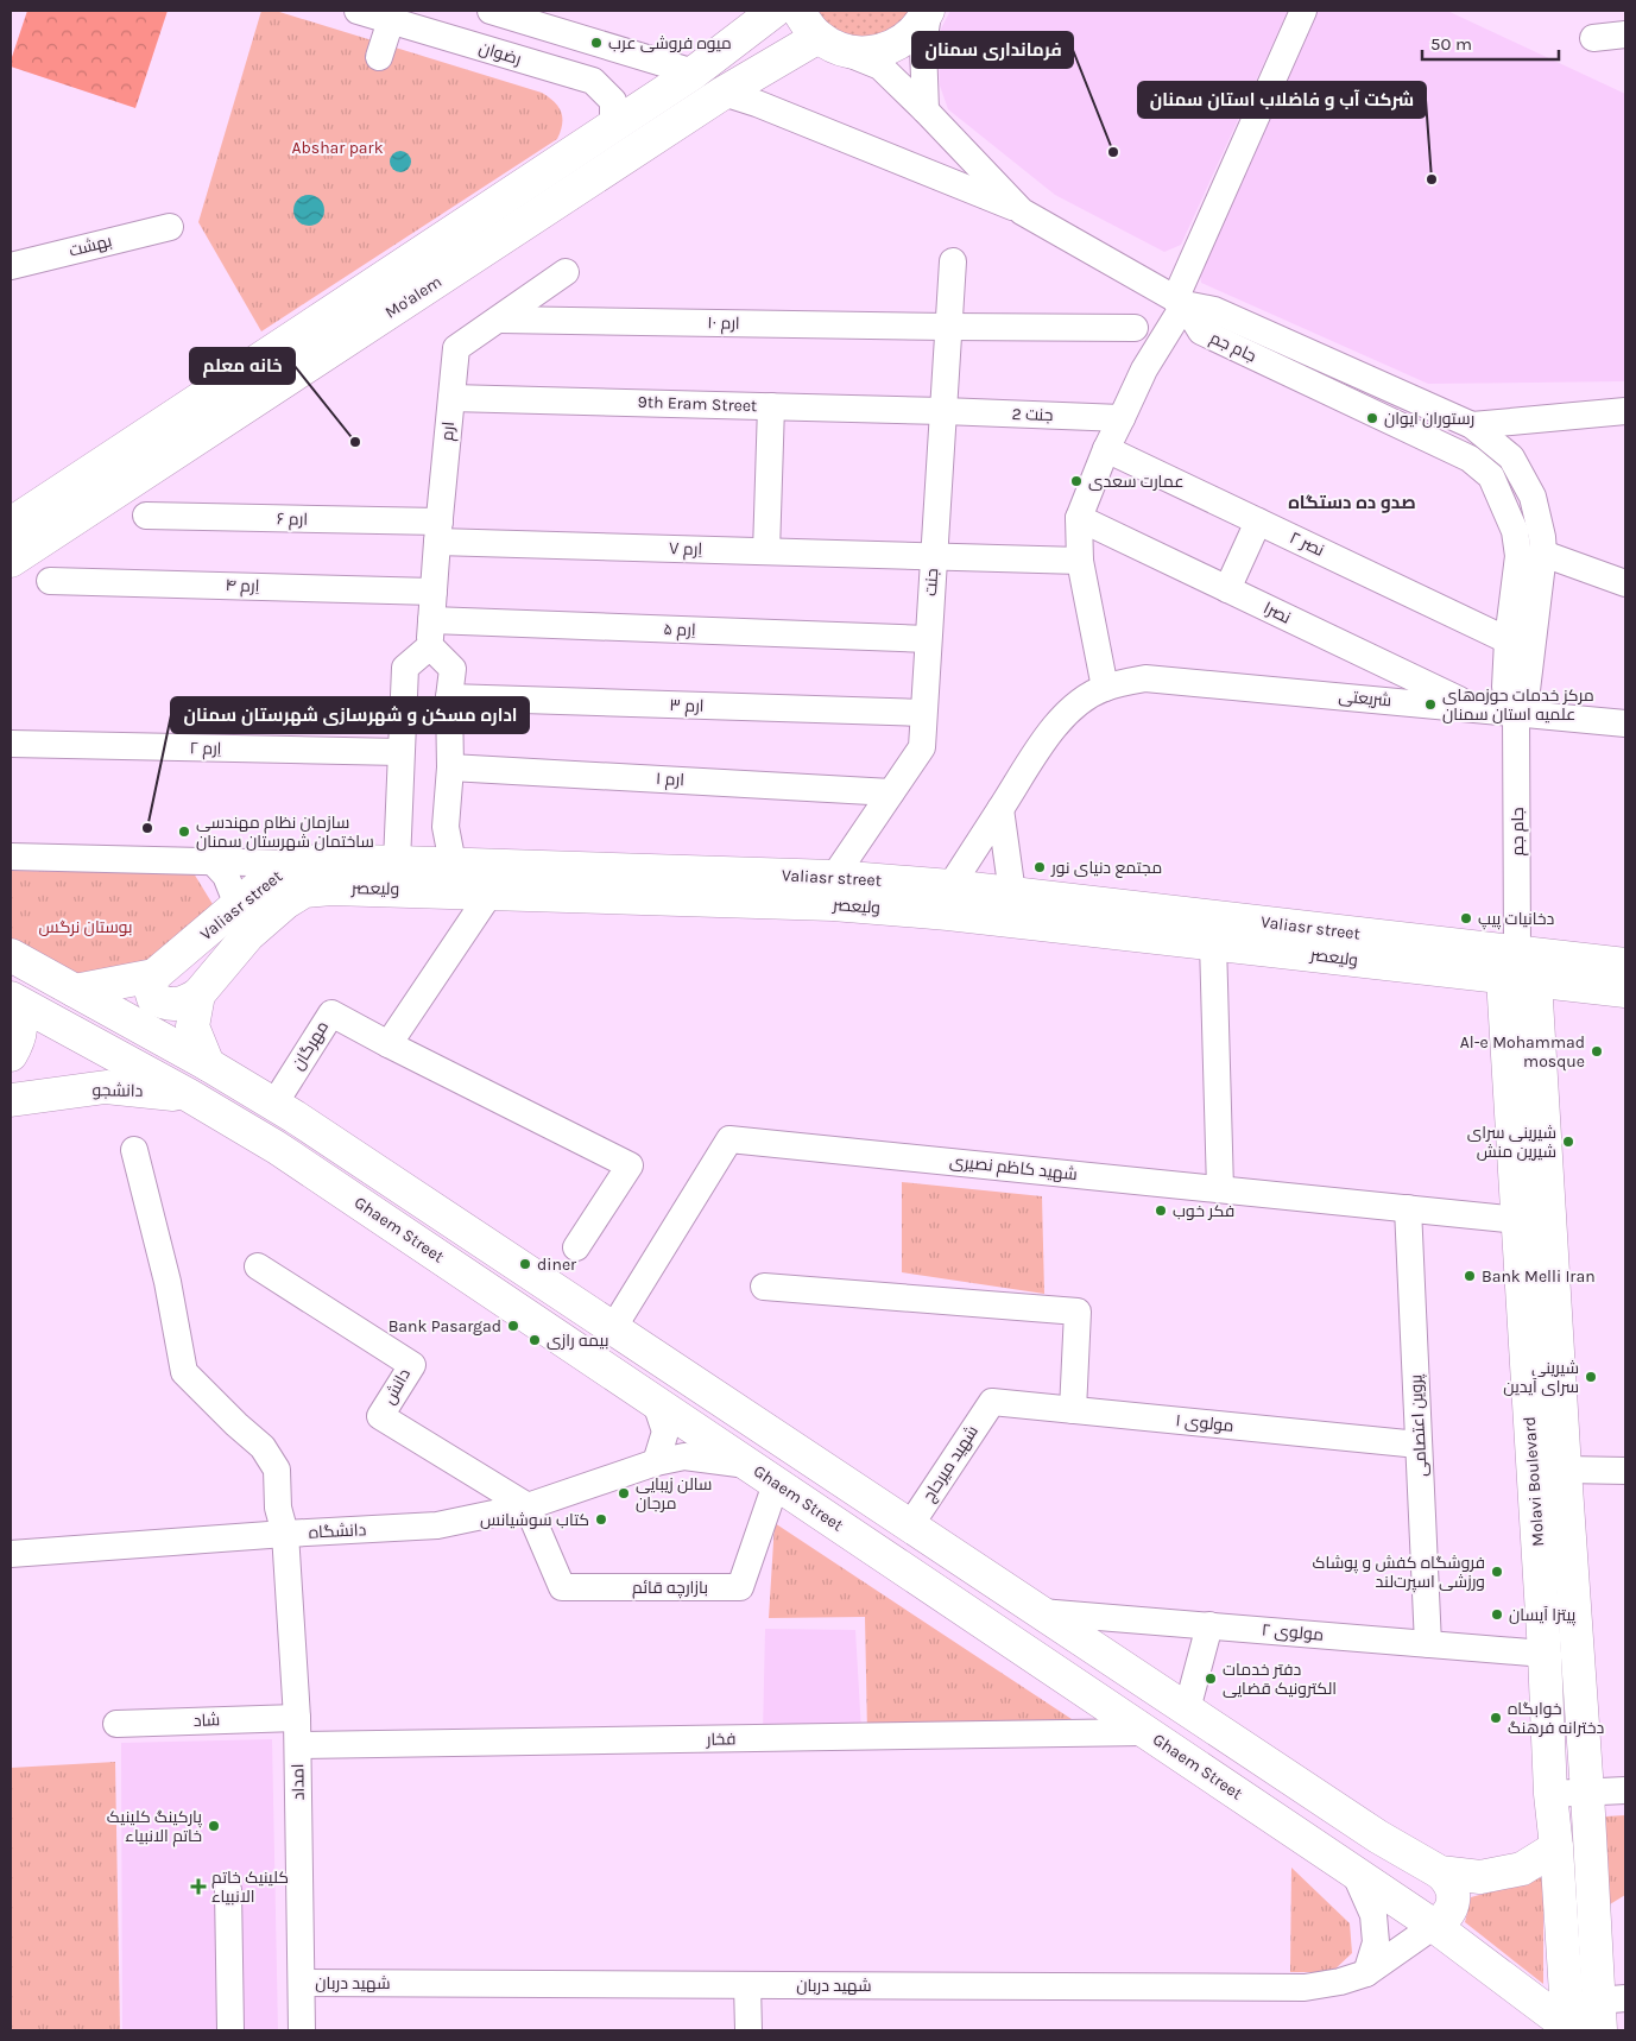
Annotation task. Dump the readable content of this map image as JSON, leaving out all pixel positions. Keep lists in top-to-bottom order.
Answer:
{
  "streets": {
    "main road": [
      "Mo'alem",
      "Valiasr street",
      "ولیعصر",
      "دانشجو",
      "Ghaem Street",
      "Molavi Boulevard"
    ],
    "street": [
      "رضوان",
      "بهشت",
      "ارم ۱۰",
      "جام جم",
      "9th Eram Street",
      "جنت 2",
      "ارم",
      "ارم ۶",
      "نصر ۲",
      "اِرم ۷",
      "جنت",
      "اِرم ۴",
      "نصرا",
      "اِرم ۵",
      "شریعتی",
      "ارم ۳",
      "اِرم ۲",
      "ارم ۱",
      "مهرگان",
      "شهید کاظم نصیری",
      "دانش",
      "مولوی ۱",
      "پروین اعتصامی",
      "شهید میرحاج",
      "دانشگاه",
      "بازارچه قائم",
      "مولوی ۲",
      "شاد",
      "فخار",
      "امداد",
      "شهید دربان"
    ]
  },
  "crossings": [
    ["رضوان", "Mo'alem"],
    ["ارم ۱۰", "ارم"],
    ["ارم ۱۰", "جنت"],
    ["جام جم", "نصر ۲"],
    ["جام جم", "شریعتی"],
    ["جام جم", "Valiasr street"],
    ["جام جم", "ولیعصر"],
    ["جام جم", "Molavi Boulevard"],
    ["9th Eram Street", "جنت 2"],
    ["9th Eram Street", "ارم"],
    ["9th Eram Street", "جنت"],
    ["جنت 2", "جنت"],
    ["ارم", "ارم ۶"],
    ["ارم", "اِرم ۷"],
    ["ارم", "اِرم ۴"],
    ["ارم", "اِرم ۵"],
    ["ارم ۶", "اِرم ۷"],
    ["اِرم ۷", "جنت"],
    ["جنت", "اِرم ۵"],
    ["جنت", "ارم ۳"],
    ["جنت", "ارم ۱"],
    ["جنت", "Valiasr street"],
    ["نصرا", "شریعتی"],
    ["شریعتی", "Valiasr street"],
    ["شریعتی", "ولیعصر"],
    ["Valiasr street", "ولیعصر"],
    ["Valiasr street", "Molavi Boulevard"],
    ["ولیعصر", "Molavi Boulevard"],
    ["دانشجو", "Ghaem Street"],
    ["شهید کاظم نصیری", "پروین اعتصامی"],
    ["شهید کاظم نصیری", "Molavi Boulevard"],
    ["Ghaem Street", "Molavi Boulevard"],
    ["Ghaem Street", "دانشگاه"],
    ["Ghaem Street", "بازارچه قائم"],
    ["Ghaem Street", "فخار"],
    ["Ghaem Street", "شهید دربان"],
    ["دانش", "دانشگاه"],
    ["دانش", "بازارچه قائم"],
    ["مولوی ۱", "پروین اعتصامی"],
    ["مولوی ۱", "شهید میرحاج"],
    ["پروین اعتصامی", "مولوی ۲"],
    ["Molavi Boulevard", "مولوی ۲"],
    ["دانشگاه", "بازارچه قائم"],
    ["دانشگاه", "امداد"],
    ["شاد", "امداد"],
    ["فخار", "امداد"],
    ["امداد", "شهید دربان"]
  ],
  "districts": ["صدو ده دستگاه"],
  "parks": ["Abshar park", "بوستان نرگس"],
  "places": {
    "other": [
      "میوه فروشی عرب",
      "فرمانداری سمنان",
      "شرکت آب و فاضلاب استان سمنان",
      "رستوران ایوان",
      "خانه معلم",
      "عمارت سعدی",
      "مرکز خدمات حوزه‌های علمیه استان سمنان",
      "اداره مسکن و شهرسازی شهرستان سمنان",
      "سازمان نظام مهندسی ساختمان شهرستان سمنان",
      "مجتمع دنیای نور",
      "دخانیات پیپ",
      "Al-e Mohammad mosque",
      "شیرینی سرای شیرین منش",
      "فکر خوب",
      "diner",
      "Bank Melli Iran",
      "Bank Pasargad",
      "بیمه رازی",
      "شیرینی سرای آیدین",
      "سالن زیبایی مرجان",
      "کتاب سوشیانس",
      "فروشگاه کفش و پوشاک ورزشی اسپرت‌لند",
      "پیتزا آیسان",
      "دفتر خدمات الکترونیک قضایی",
      "خوابگاه دخترانه فرهنگ",
      "پارکینگ کلینیک خاتم الانبیاء"
    ],
    "health": ["کلینیک خاتم الانبیاء"]
  },
  "scale_bar": "50 m"
}
